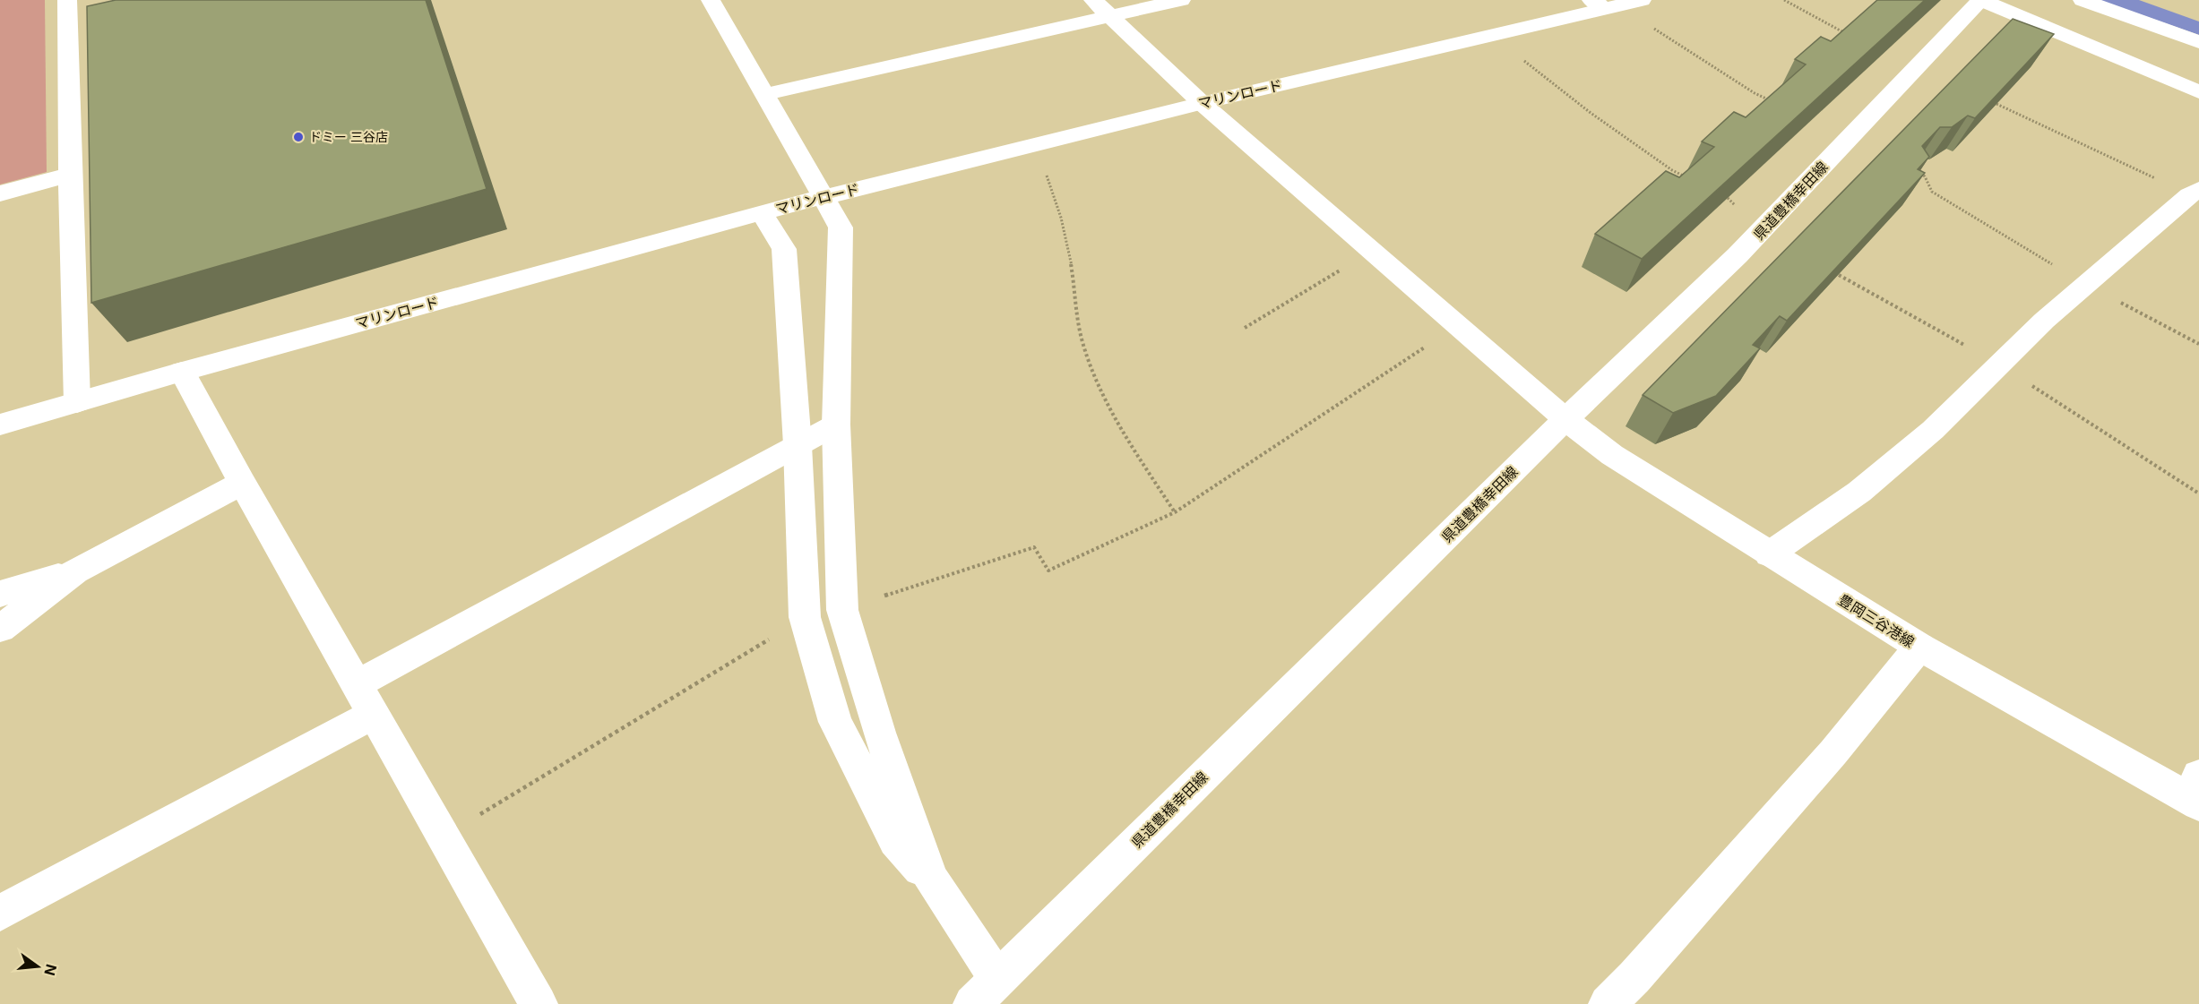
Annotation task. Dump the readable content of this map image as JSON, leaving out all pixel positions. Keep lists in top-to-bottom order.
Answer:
{
  "streets": {
    "street": ["マリンロード", "県道豊橋幸田線", "豊岡三谷港線"]
  },
  "crossings": [
    ["マリンロード", "豊岡三谷港線"],
    ["県道豊橋幸田線", "豊岡三谷港線"]
  ],
  "places": ["ドミー 三谷店"],
  "north": "right"
}
